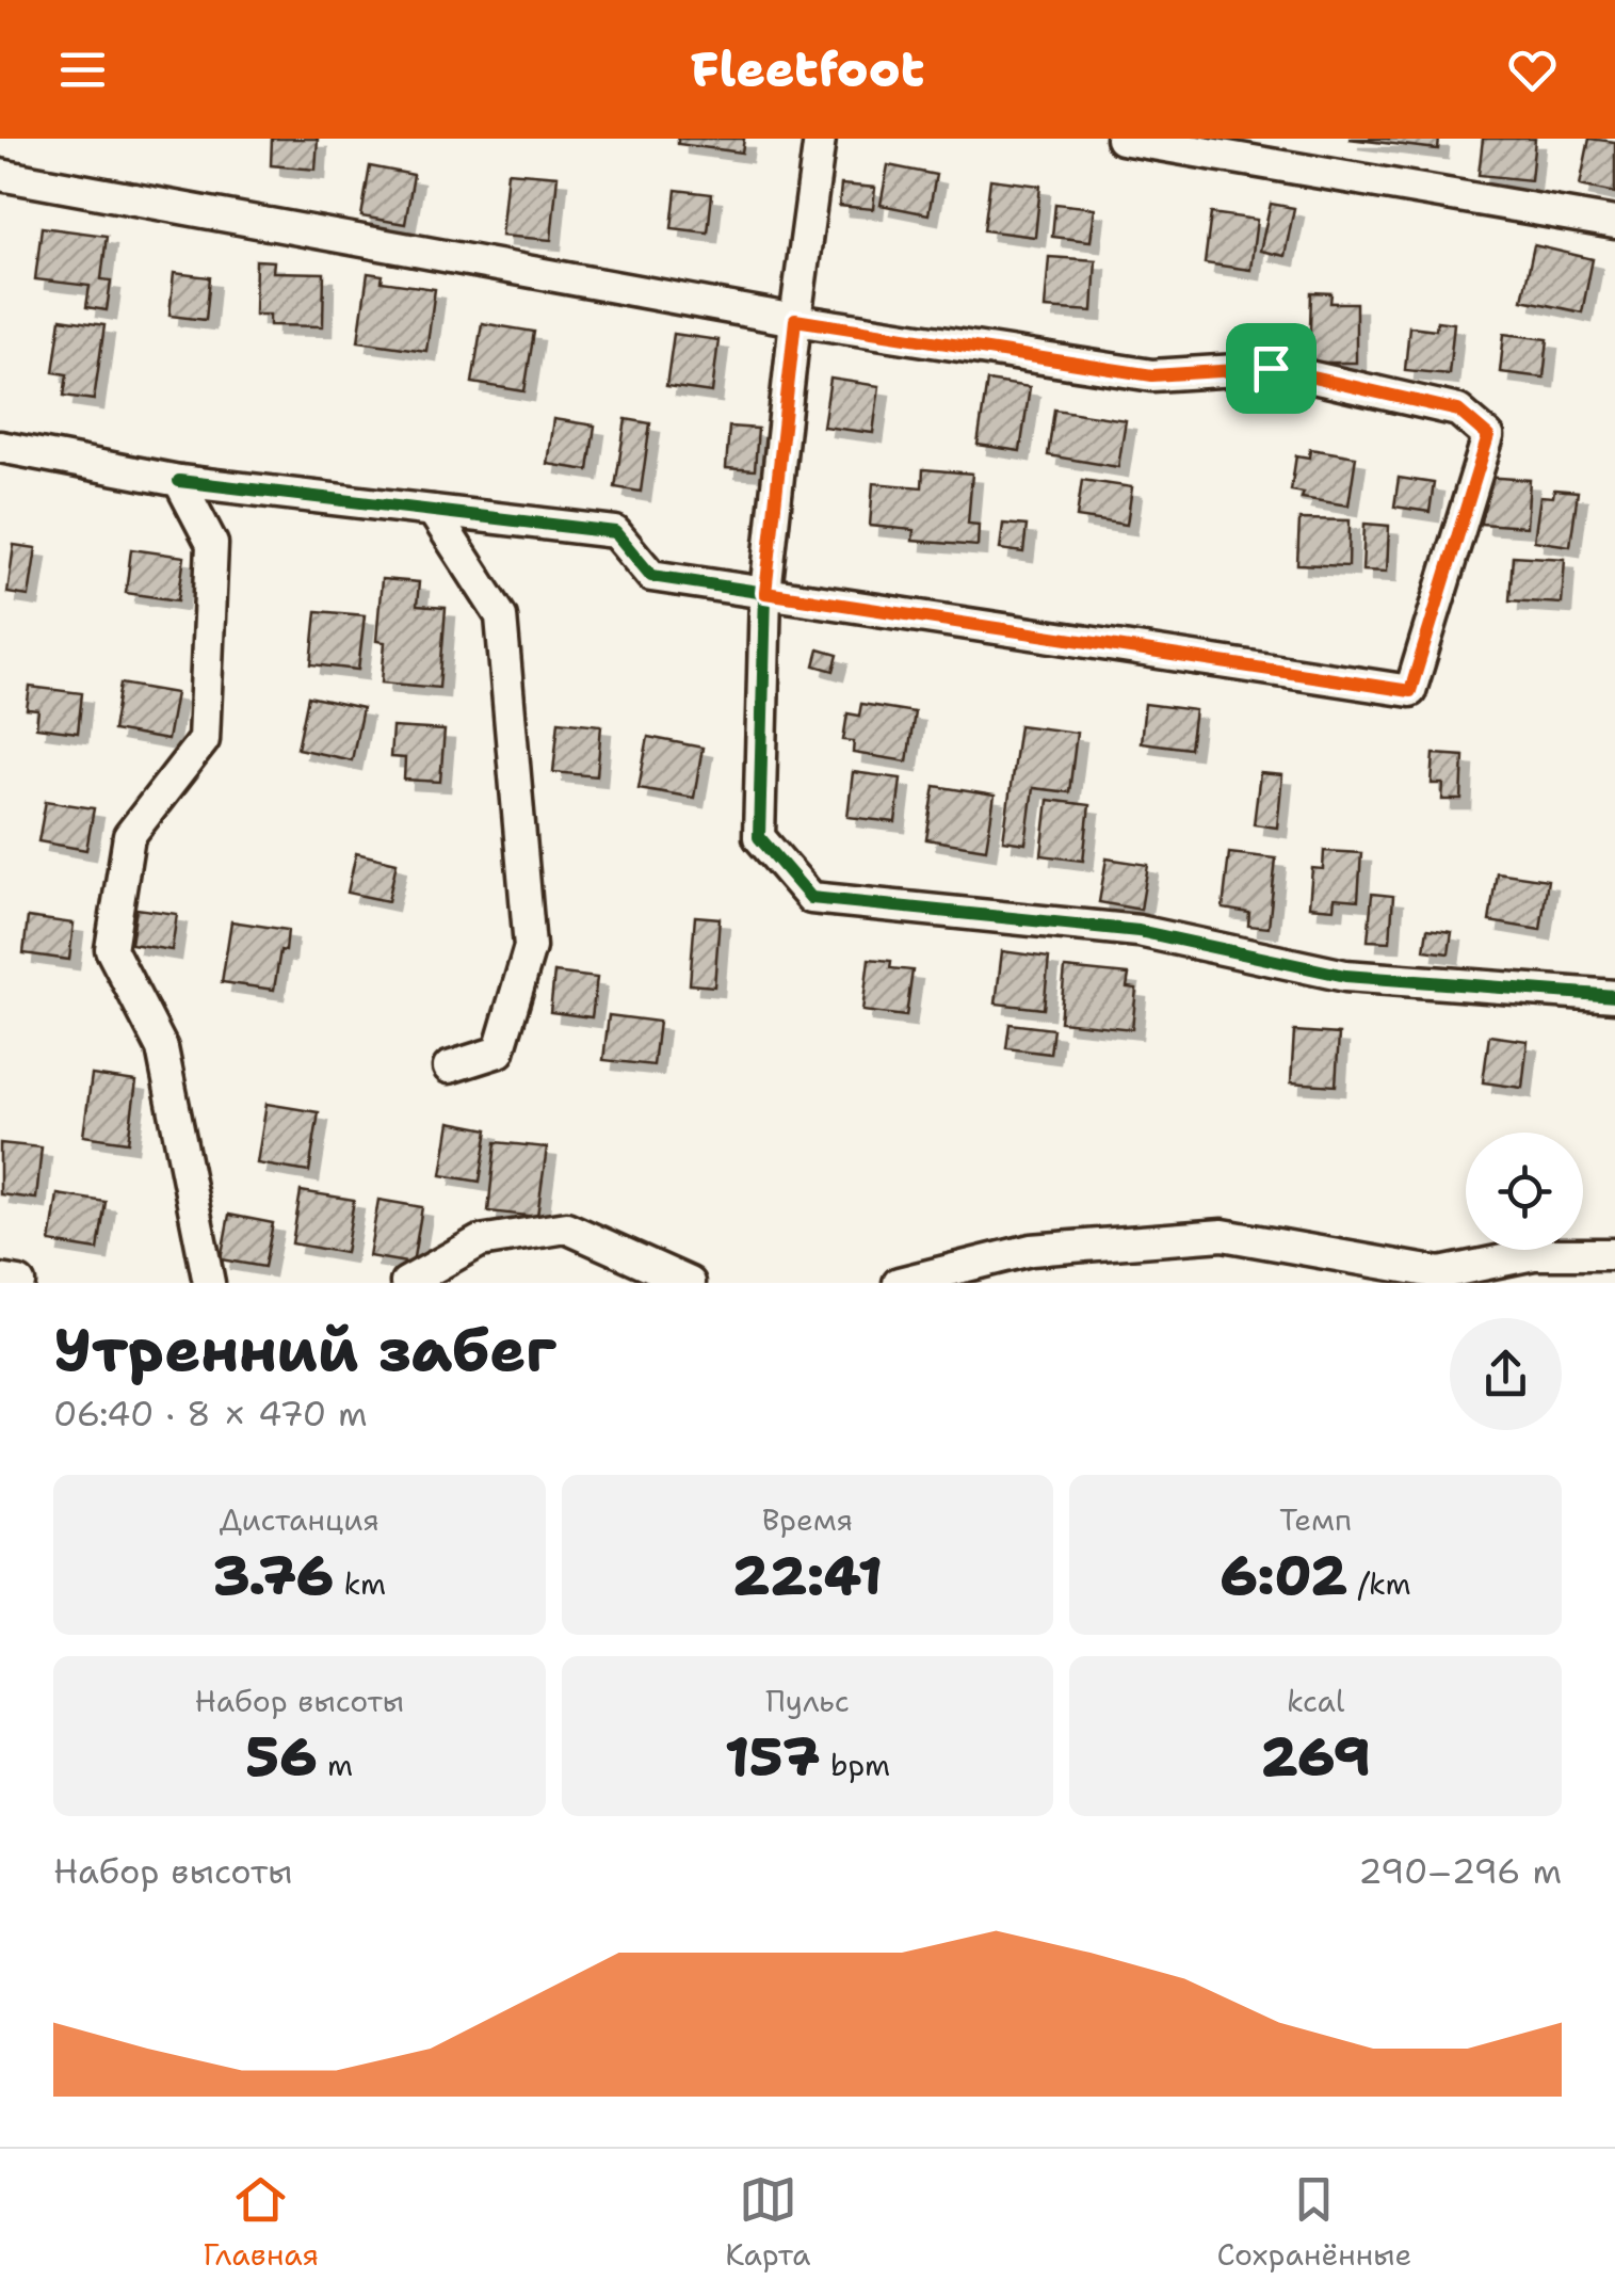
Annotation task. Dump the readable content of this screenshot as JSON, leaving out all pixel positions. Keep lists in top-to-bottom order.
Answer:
{
  "page": {
    "header": "Fleetfoot",
    "heading": ["Утренний забег", "06:40 · 8 × 470 m"],
    "stats": [
      ["Дистанция", "3.76 km"],
      ["Время", "22:41"],
      ["Темп", "6:02 /km"],
      ["Набор высоты", "56 m"],
      ["Пульс", "157 bpm"],
      ["kcal", "269"]
    ],
    "chart": ["Набор высоты", "290–296 m"],
    "tabs": ["Главная", "Карта", "Сохранённые"]
  }
}
